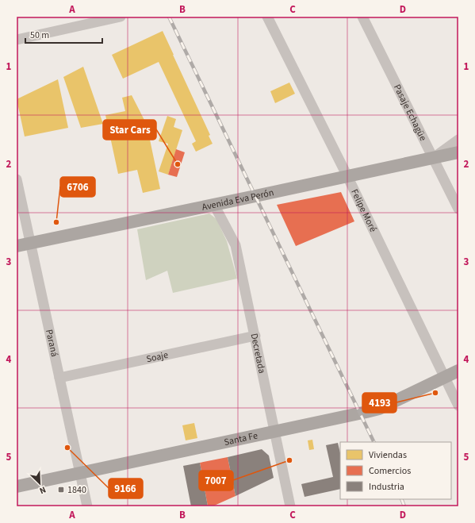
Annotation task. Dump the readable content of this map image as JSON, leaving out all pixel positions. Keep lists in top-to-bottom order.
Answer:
{
  "streets": {
    "main road": ["Avenida Eva Perón", "Santa Fe"],
    "street": [
      "Pasaje Echagüe",
      "Felipe Moré",
      "Paraná",
      "Decretada",
      "Soaje"
    ]
  },
  "crossings": [
    ["Pasaje Echagüe", "Avenida Eva Perón"],
    ["Avenida Eva Perón", "Felipe Moré"],
    ["Avenida Eva Perón", "Paraná"],
    ["Avenida Eva Perón", "Decretada"],
    ["Felipe Moré", "Santa Fe"],
    ["Paraná", "Soaje"],
    ["Paraná", "Santa Fe"],
    ["Decretada", "Soaje"],
    ["Decretada", "Santa Fe"]
  ],
  "places": {
    "other": [
      "Star Cars",
      "6706",
      "4193",
      "9166",
      "7007"
    ],
    "transit": ["1840"]
  },
  "legend": ["Viviendas", "Comercios", "Industria"],
  "scale_bar": "50 m",
  "north": "bottom right",
  "grid": {
    "columns": [
      "A",
      "B",
      "C",
      "D"
    ],
    "rows": [
      "1",
      "2",
      "3",
      "4",
      "5"
    ]
  }
}
